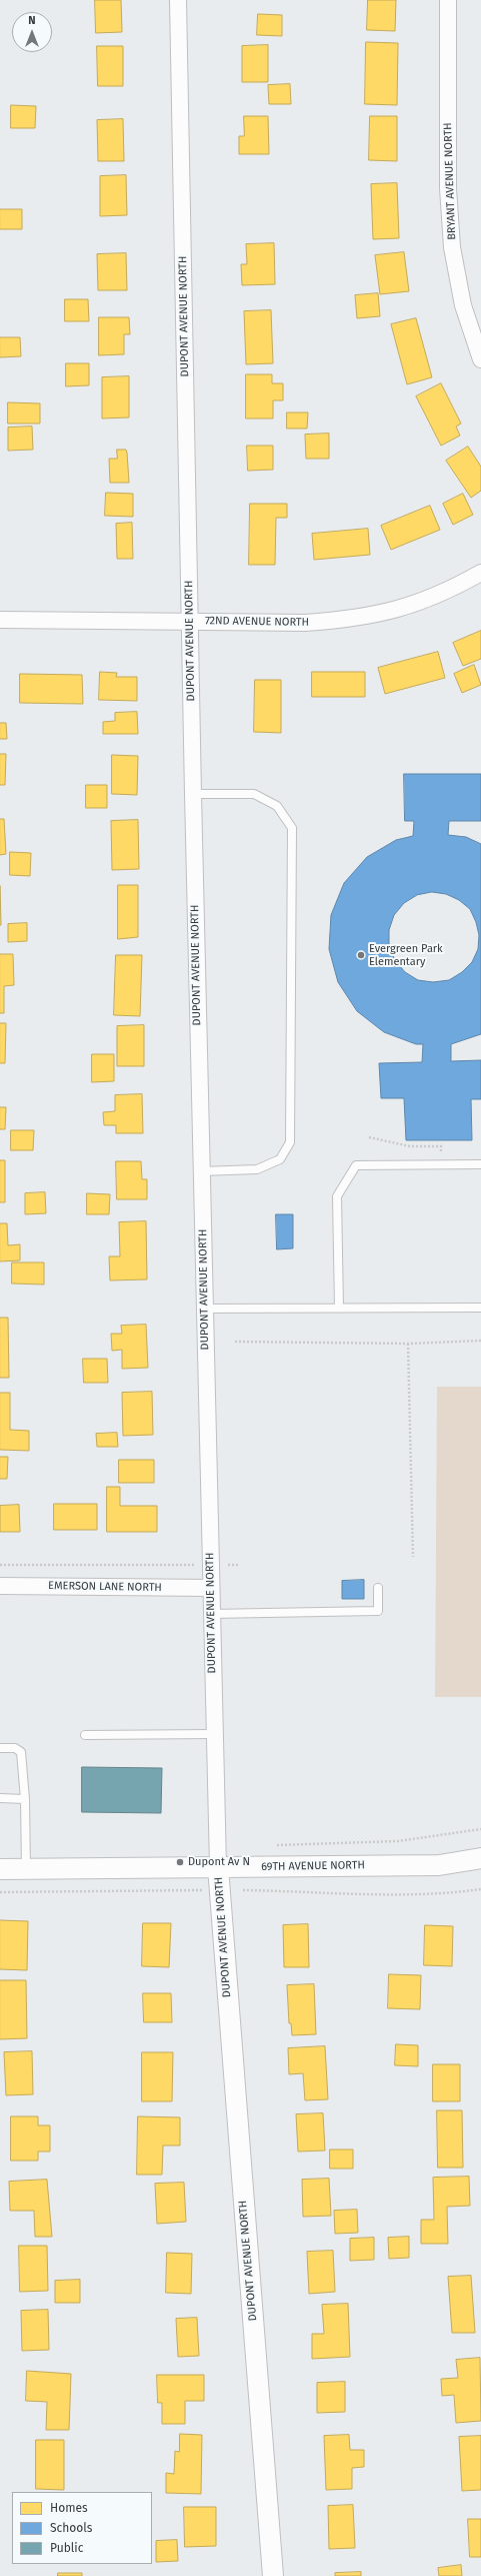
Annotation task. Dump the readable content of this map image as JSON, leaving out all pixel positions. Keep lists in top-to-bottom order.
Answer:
{
  "streets": {
    "street": [
      "BRYANT AVENUE NORTH",
      "DUPONT AVENUE NORTH",
      "72ND AVENUE NORTH",
      "EMERSON LANE NORTH",
      "69TH AVENUE NORTH"
    ]
  },
  "crossings": [
    ["DUPONT AVENUE NORTH", "72ND AVENUE NORTH"],
    ["DUPONT AVENUE NORTH", "EMERSON LANE NORTH"],
    ["DUPONT AVENUE NORTH", "69TH AVENUE NORTH"]
  ],
  "places": ["Evergreen Park Elementary", "Dupont Av N"],
  "legend": ["Homes", "Schools", "Public"],
  "north": "top"
}
